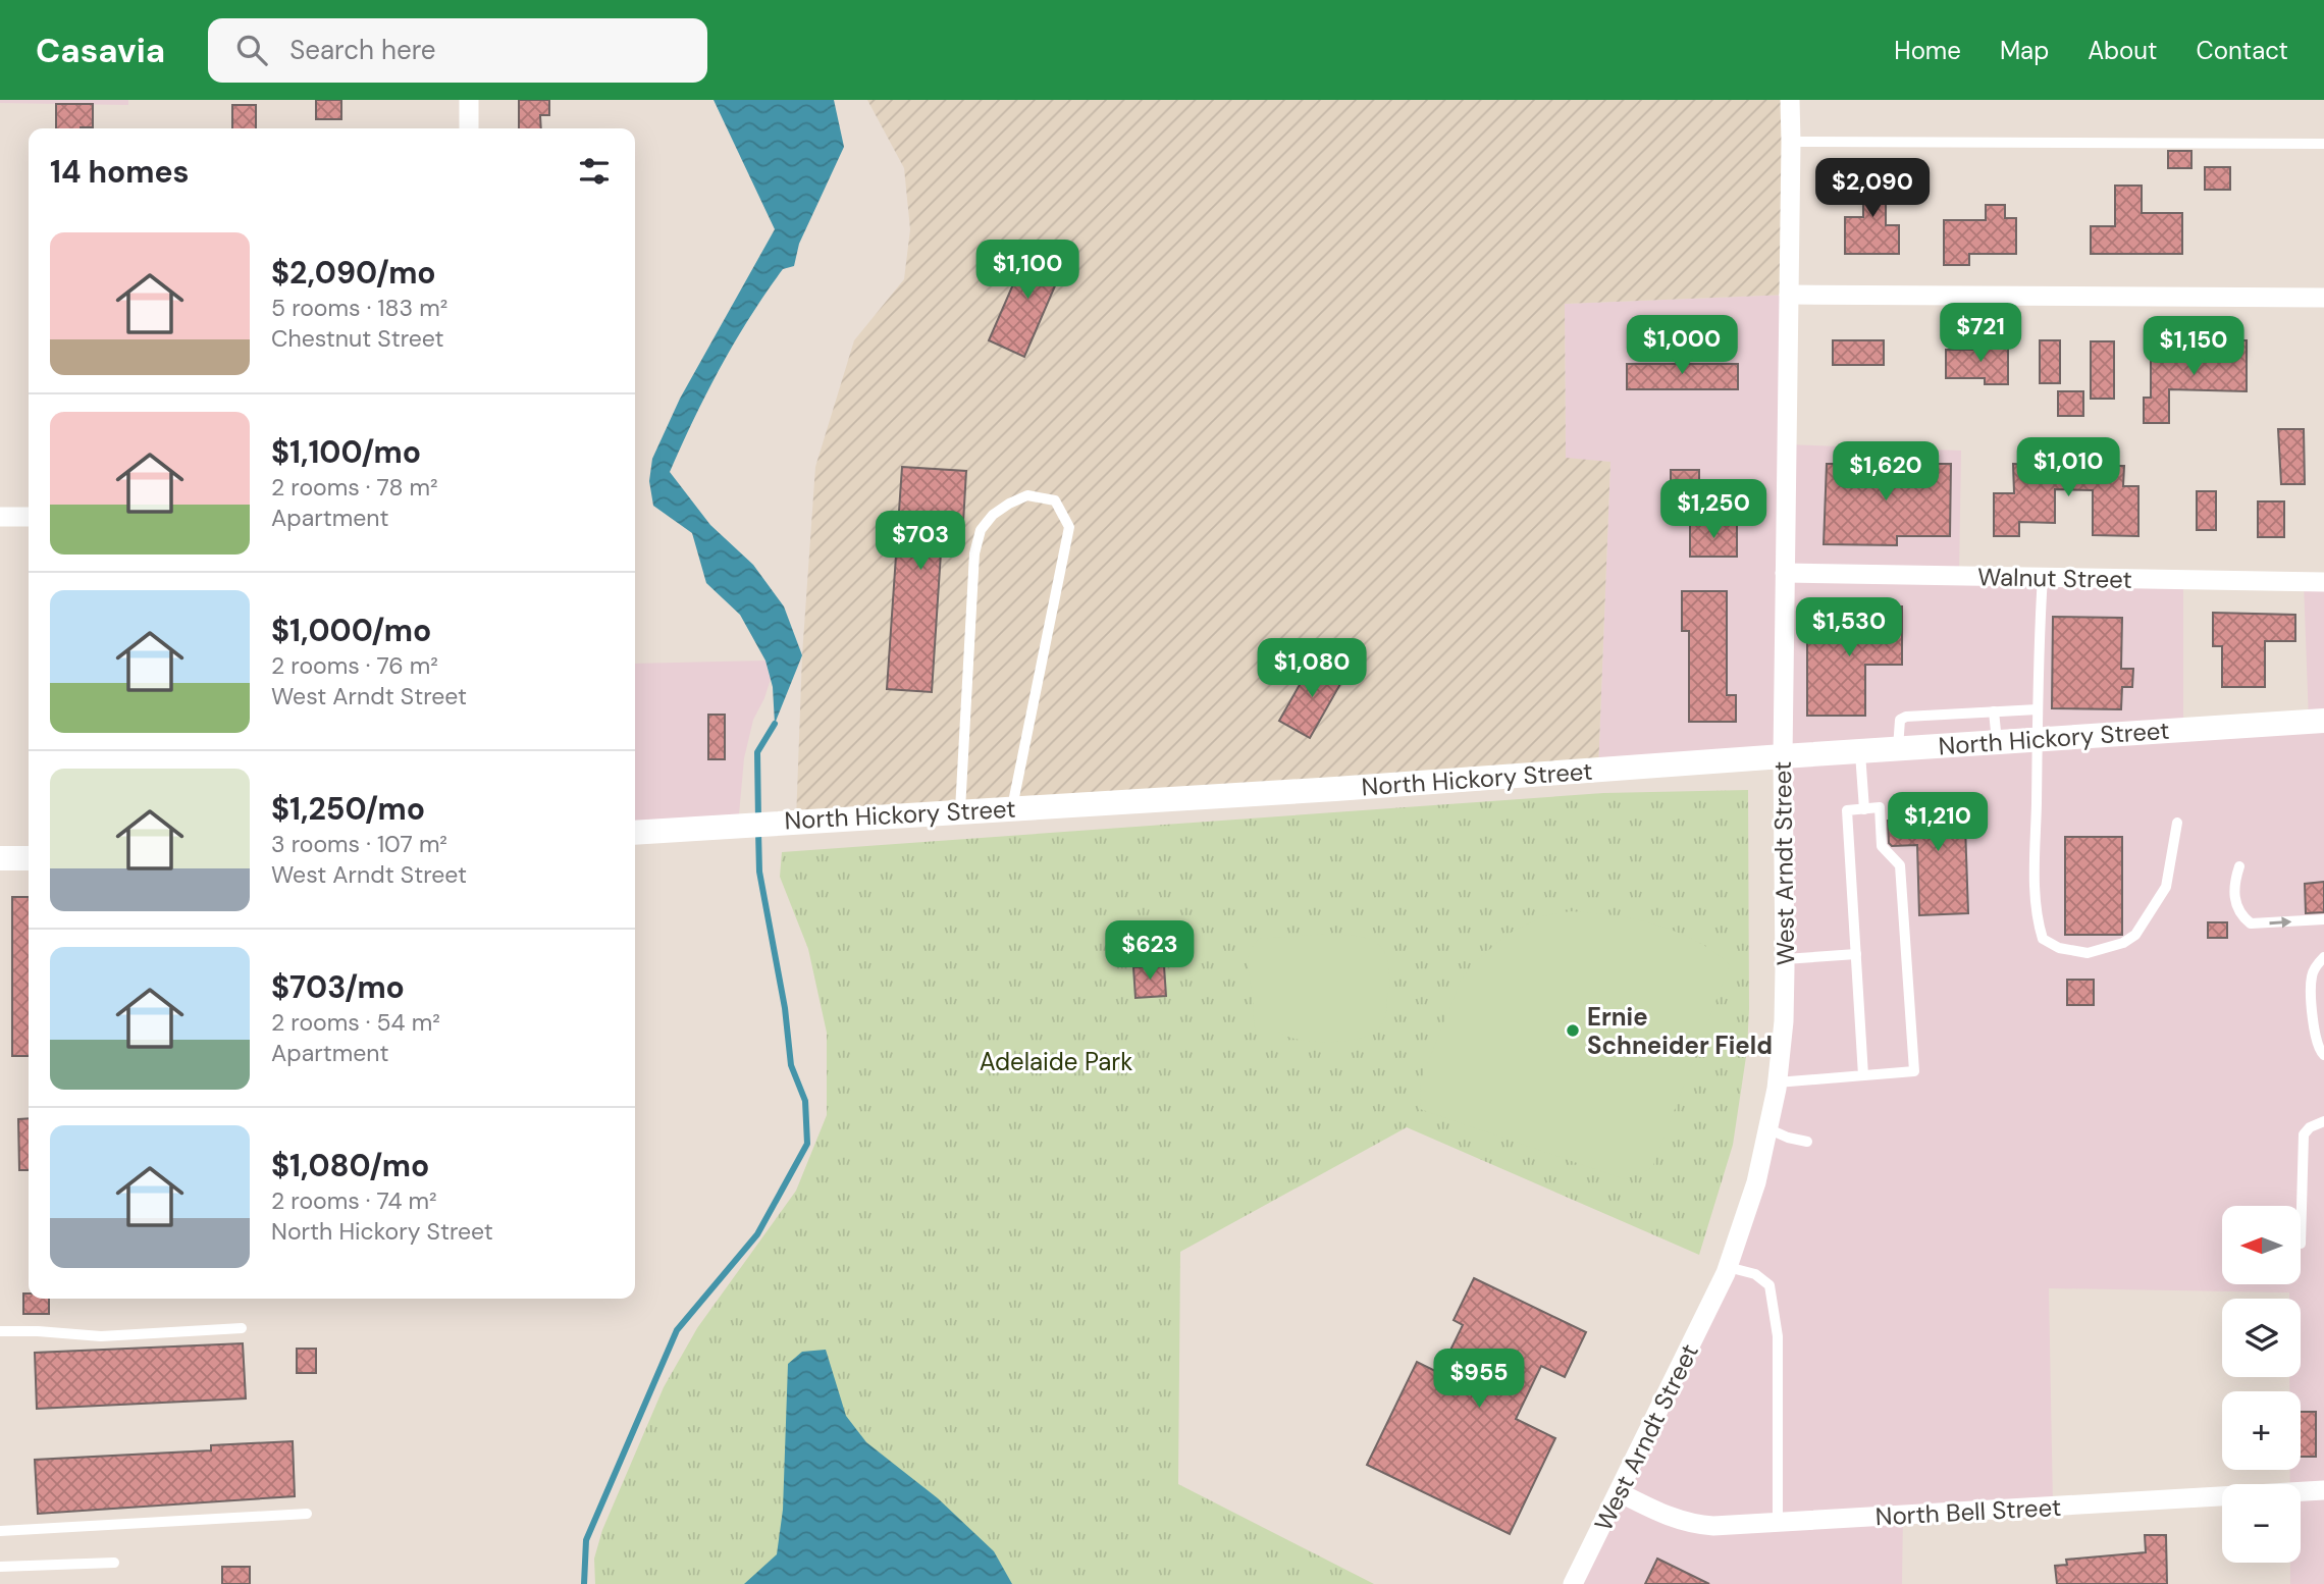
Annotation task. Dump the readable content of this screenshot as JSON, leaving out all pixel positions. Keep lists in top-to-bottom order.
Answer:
{
  "streets": {
    "street": [
      "Walnut Street",
      "North Hickory Street",
      "West Arndt Street",
      "North Bell Street"
    ]
  },
  "crossings": [
    ["Walnut Street", "West Arndt Street"],
    ["North Hickory Street", "West Arndt Street"],
    ["West Arndt Street", "North Bell Street"]
  ],
  "parks": ["Adelaide Park"],
  "places": ["Ernie Schneider Field"],
  "north": "left",
  "page": {
    "header": "Casavia",
    "search": "Search here",
    "nav": [
      "Home",
      "Map",
      "About",
      "Contact"
    ],
    "heading": "14 homes",
    "price": [
      "$2,090",
      "$1,100",
      "$721",
      "$1,000",
      "$1,150",
      "$1,010",
      "$1,620",
      "$1,250",
      "$703",
      "$1,530",
      "$1,080",
      "$1,210",
      "$623",
      "$955"
    ],
    "list": [
      {
        "name": "$2,090/mo",
        "note": "5 rooms · 183 m² · Chestnut Street"
      },
      {
        "name": "$1,100/mo",
        "note": "2 rooms · 78 m² · Apartment"
      },
      {
        "name": "$1,000/mo",
        "note": "2 rooms · 76 m² · West Arndt Street"
      },
      {
        "name": "$1,250/mo",
        "note": "3 rooms · 107 m² · West Arndt Street"
      },
      {
        "name": "$703/mo",
        "note": "2 rooms · 54 m² · Apartment"
      },
      {
        "name": "$1,080/mo",
        "note": "2 rooms · 74 m² · North Hickory Street"
      }
    ],
    "map_buttons": ["+", "−"]
  }
}
